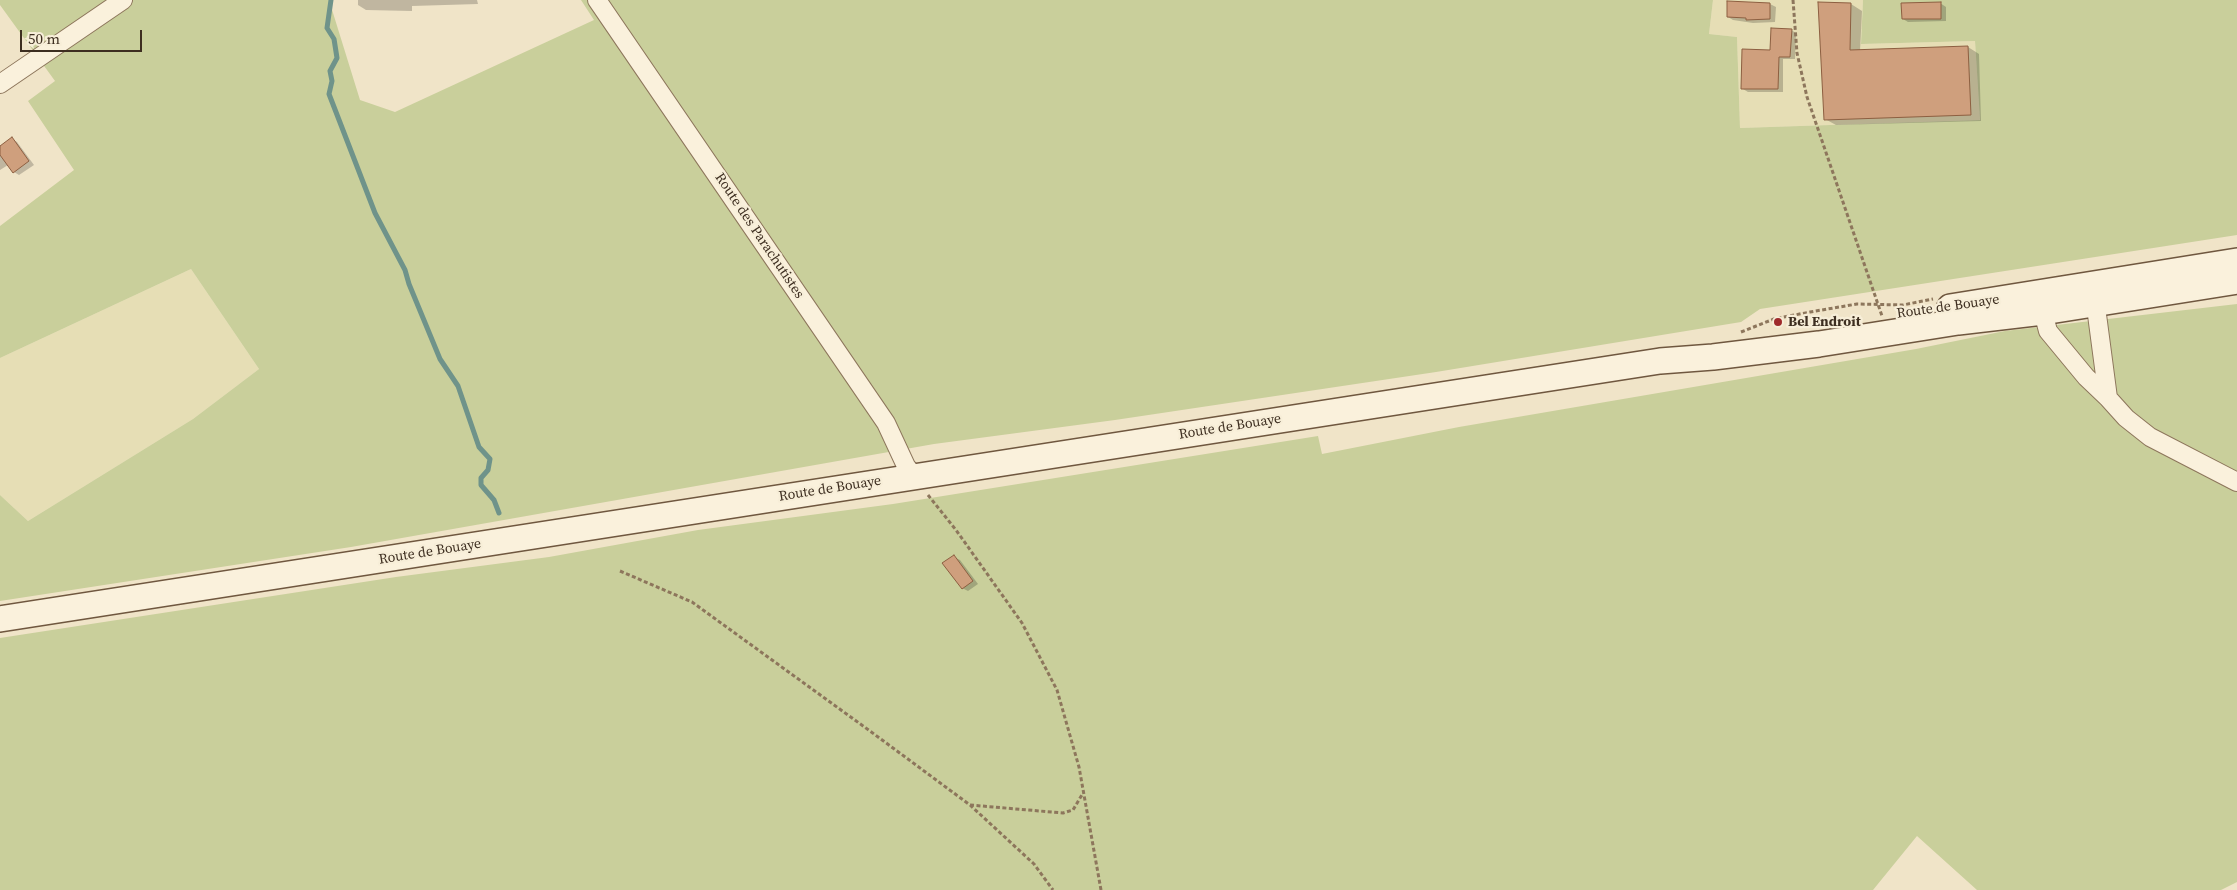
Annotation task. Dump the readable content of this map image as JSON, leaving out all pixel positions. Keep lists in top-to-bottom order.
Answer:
{
  "streets": {
    "main road": ["Route de Bouaye"],
    "street": ["Route des Parachutistes"]
  },
  "crossings": [
    ["Route des Parachutistes", "Route de Bouaye"]
  ],
  "places": ["Bel Endroit"],
  "scale_bar": "50 m"
}
